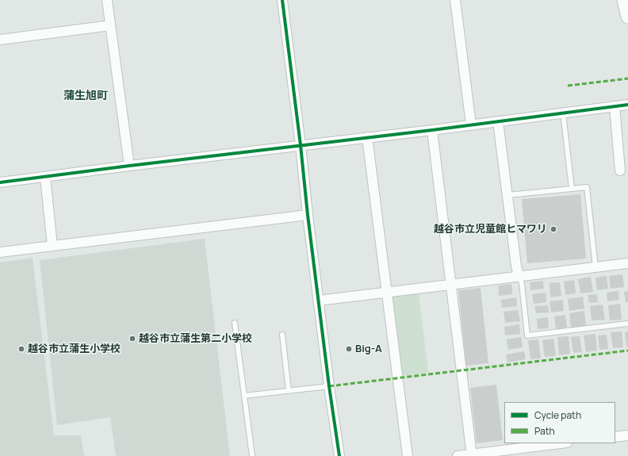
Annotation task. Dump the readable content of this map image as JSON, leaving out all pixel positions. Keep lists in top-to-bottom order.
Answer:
{
  "districts": ["蒲生旭町"],
  "places": [
    "越谷市立児童館ヒマワリ",
    "越谷市立蒲生第二小学校",
    "越谷市立蒲生小学校",
    "Big-A"
  ],
  "legend": ["Cycle path", "Path"]
}
